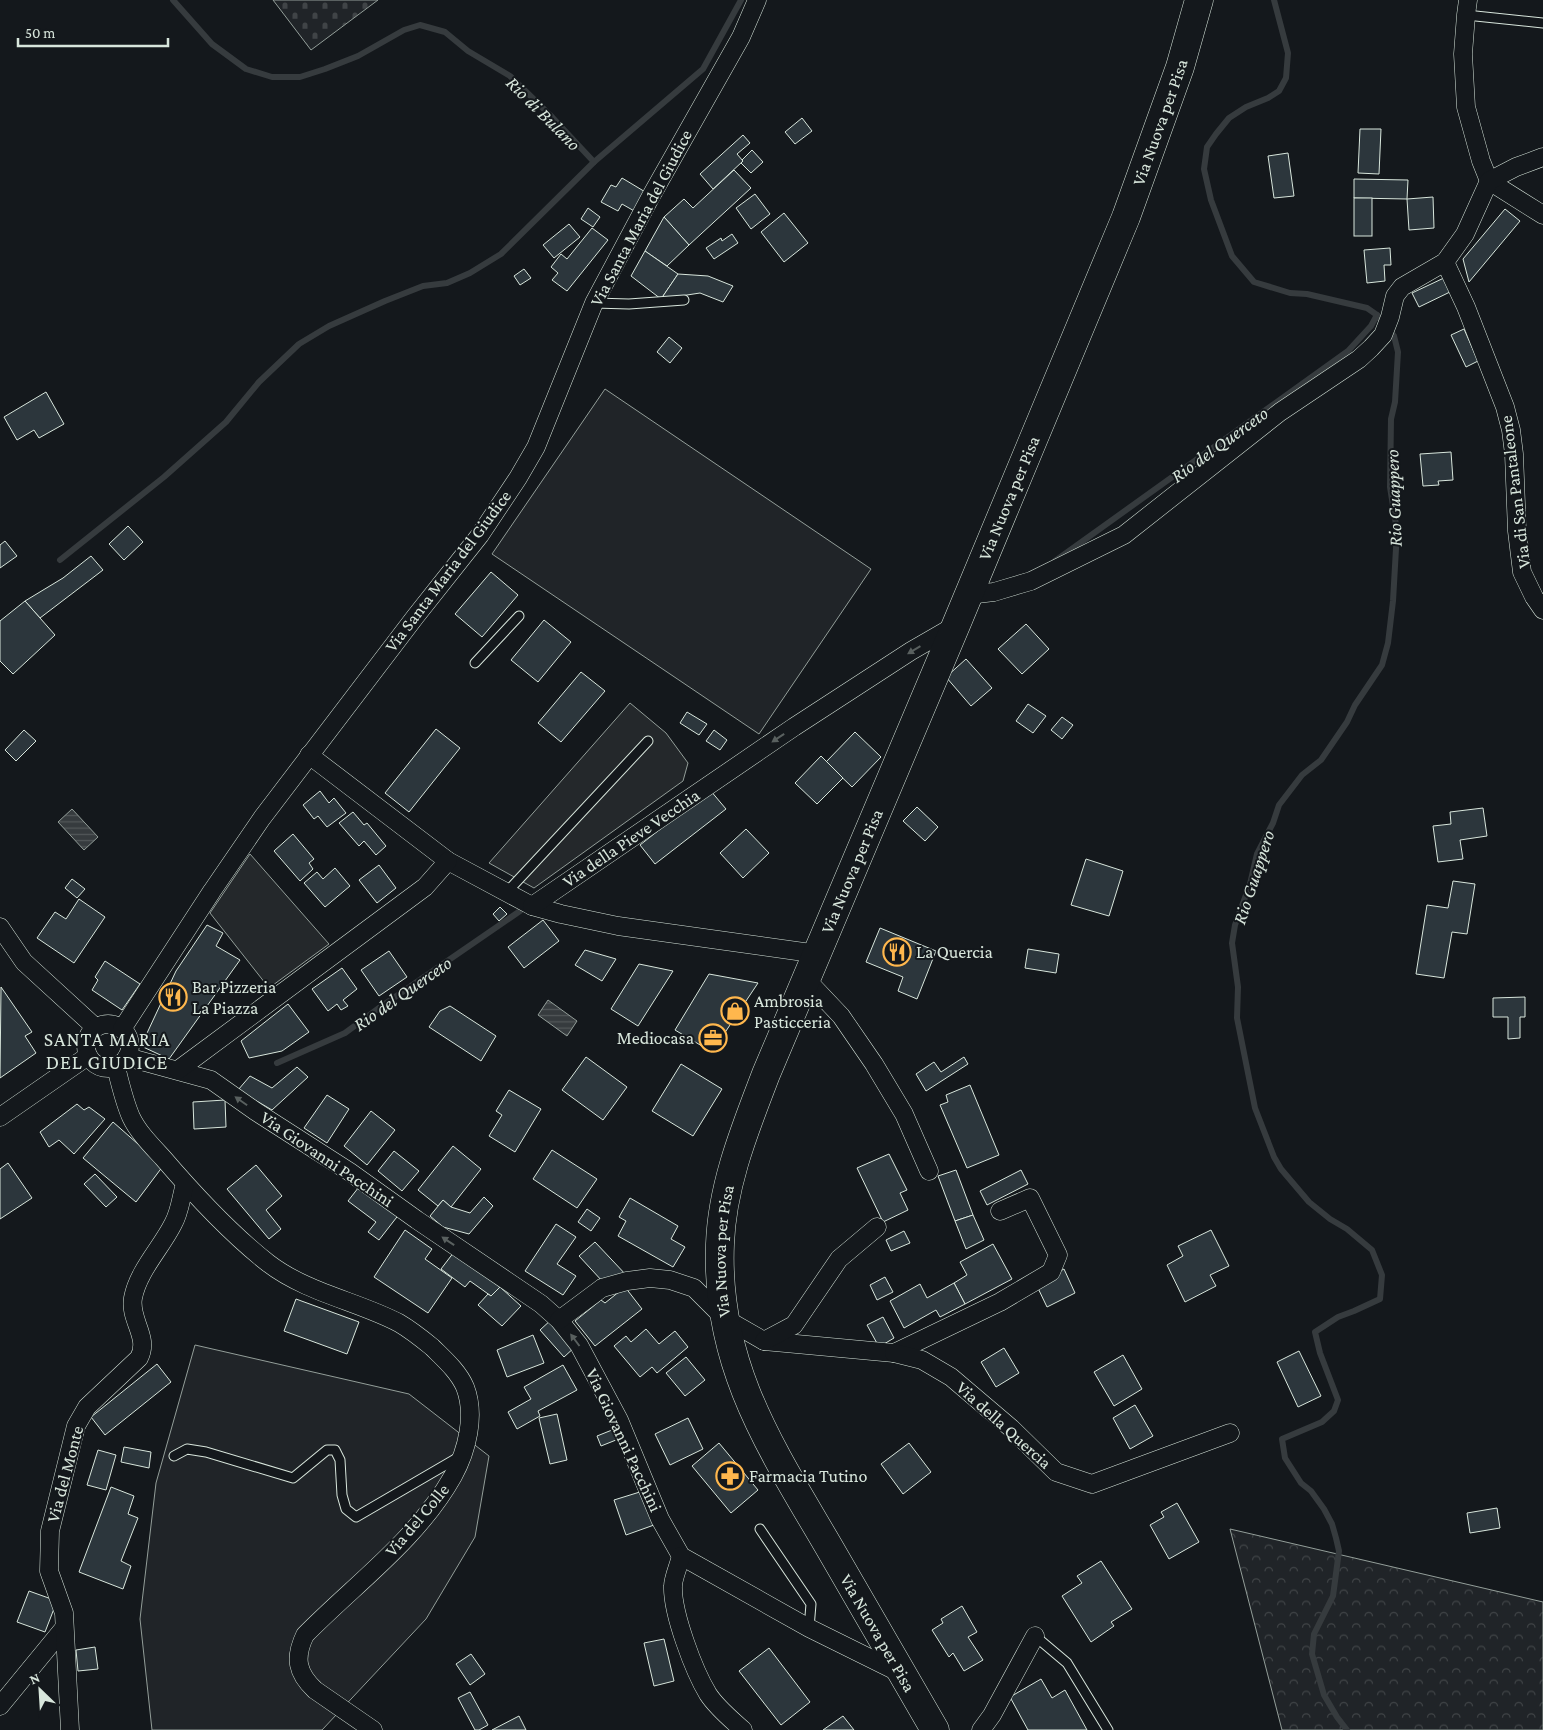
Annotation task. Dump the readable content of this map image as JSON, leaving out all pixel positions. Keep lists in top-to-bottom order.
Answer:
{
  "streets": {
    "main road": ["Via Nuova per Pisa"],
    "street": [
      "Via Santa Maria del Giudice",
      "Via di San Pantaleone",
      "Via della Pieve Vecchia",
      "Via Giovanni Pacchini",
      "Via della Quercia",
      "Via del Monte",
      "Via del Colle"
    ]
  },
  "crossings": [
    ["Via Nuova per Pisa", "Via della Pieve Vecchia"],
    ["Via Nuova per Pisa", "Via della Quercia"],
    ["Via Santa Maria del Giudice", "Via Giovanni Pacchini"],
    ["Via Giovanni Pacchini", "Via della Quercia"],
    ["Via del Monte", "Via del Colle"]
  ],
  "one_way": ["Via della Pieve Vecchia", "Via Giovanni Pacchini"],
  "districts": ["SANTA MARIA DEL GIUDICE"],
  "water": ["Rio di Bulano", "Rio del Querceto", "Rio Guappero"],
  "places": {
    "restaurant": ["La Quercia", "Bar Pizzeria La Piazza"],
    "shop": ["Ambrosia Pasticceria"],
    "office": ["Mediocasa"],
    "pharmacy": ["Farmacia Tutino"]
  },
  "scale_bar": "50 m",
  "north": "top left"
}
